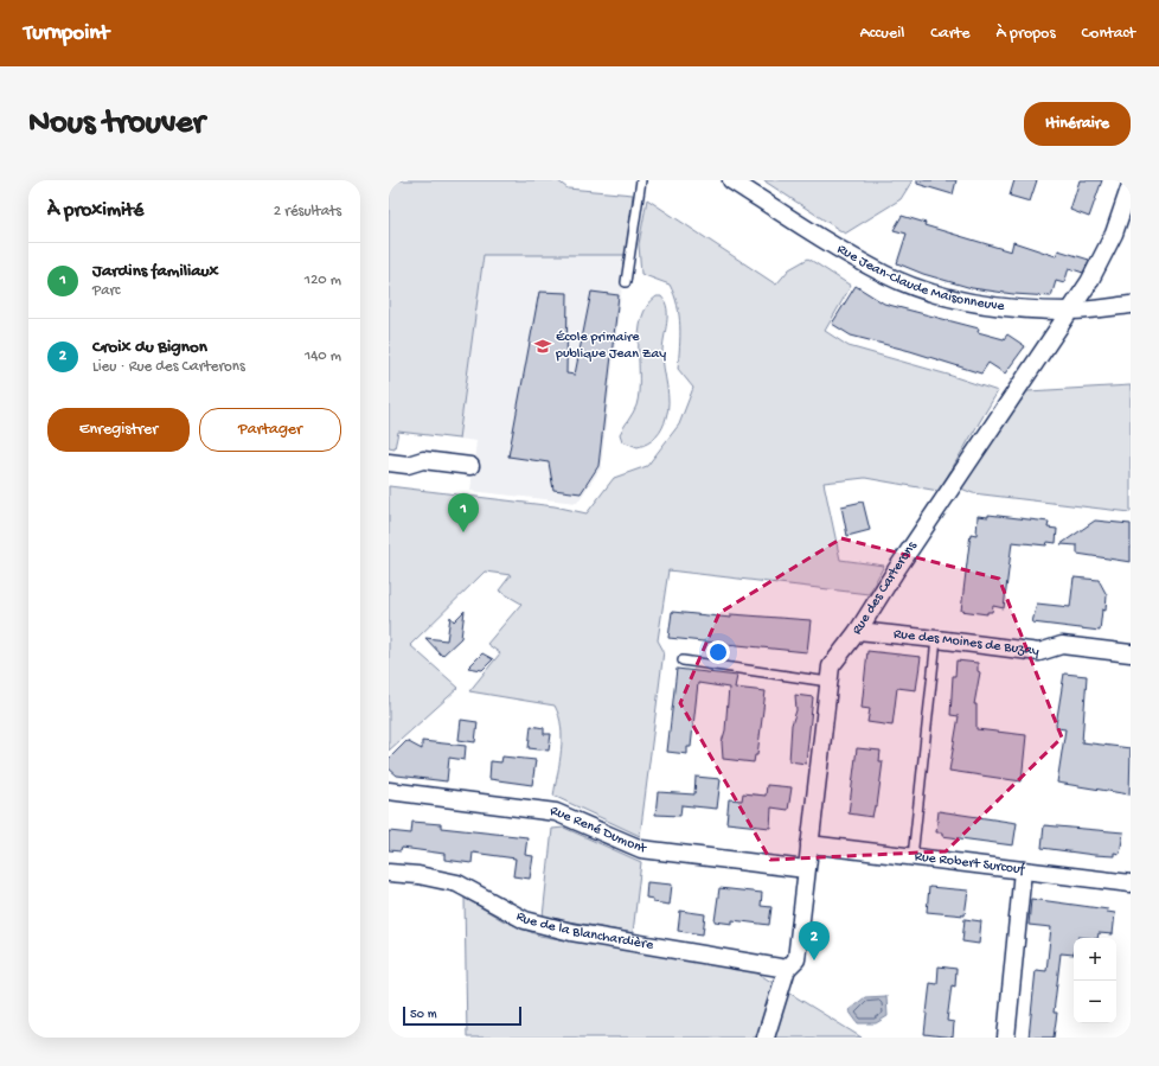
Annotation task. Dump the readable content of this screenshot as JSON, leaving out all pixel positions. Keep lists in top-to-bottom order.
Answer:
{
  "streets": {
    "street": [
      "Rue Jean-Claude Maisonneuve",
      "Rue des Carterons",
      "Rue des Moines de Buzay",
      "Rue René Dumont",
      "Rue Robert Surcouf",
      "Rue de la Blanchardière"
    ]
  },
  "crossings": [
    ["Rue Jean-Claude Maisonneuve", "Rue des Carterons"],
    ["Rue des Carterons", "Rue des Moines de Buzay"],
    ["Rue des Carterons", "Rue René Dumont"],
    ["Rue des Carterons", "Rue Robert Surcouf"],
    ["Rue des Carterons", "Rue de la Blanchardière"]
  ],
  "places": {
    "school or university": ["École primaire publique Jean Zay"]
  },
  "scale_bar": "50 m",
  "page": {
    "header": "Turnpoint",
    "nav": [
      "Accueil",
      "Carte",
      "À propos",
      "Contact"
    ],
    "buttons": [
      "Itinéraire",
      ["Enregistrer", "Partager"]
    ],
    "title": "Nous trouver",
    "heading": ["À proximité", "2 résultats"],
    "list": [
      {
        "mark": "1",
        "name": "Jardins familiaux",
        "note": "Parc",
        "value": "120 m"
      },
      {
        "mark": "2",
        "name": "Croix du Bignon",
        "note": "Lieu · Rue des Carterons",
        "value": "140 m"
      }
    ],
    "pins": ["1", "2"],
    "map_buttons": ["+", "−"],
    "scale": "50 m"
  }
}
